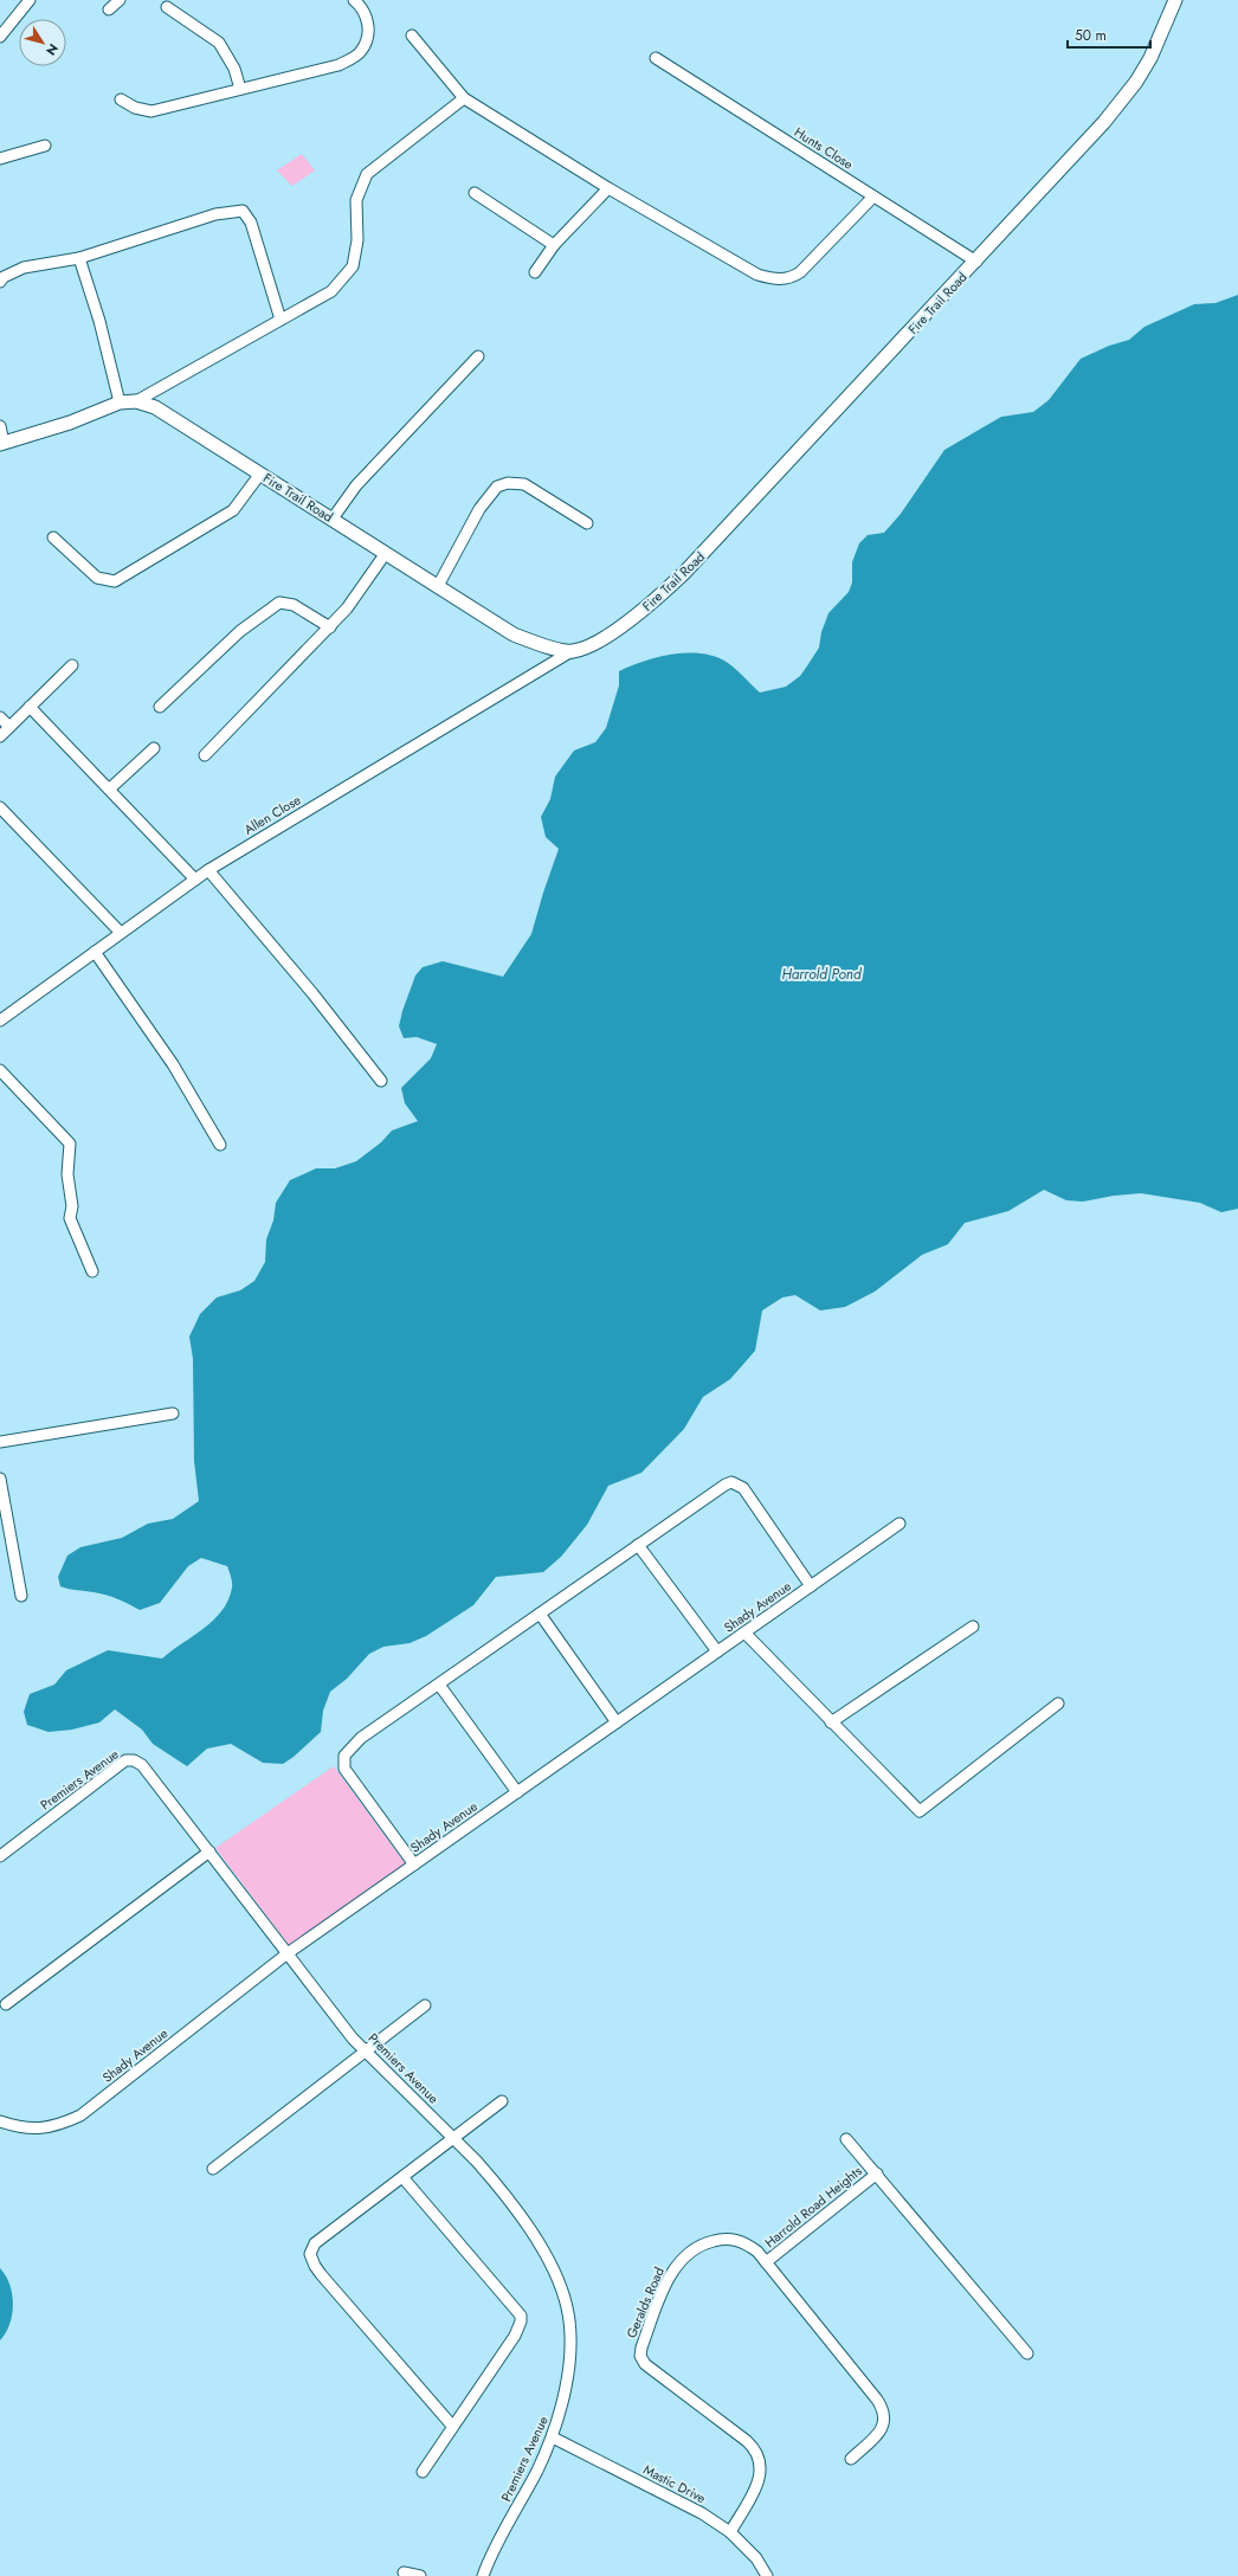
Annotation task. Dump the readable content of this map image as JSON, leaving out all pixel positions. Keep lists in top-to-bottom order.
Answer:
{
  "streets": {
    "street": [
      "Hunts Close",
      "Fire Trail Road",
      "Allen Close",
      "Shady Avenue",
      "Premiers Avenue",
      "Harrold Road Heights",
      "Geralds Road",
      "Mastic Drive"
    ]
  },
  "crossings": [
    ["Hunts Close", "Fire Trail Road"],
    ["Fire Trail Road", "Allen Close"],
    ["Shady Avenue", "Premiers Avenue"],
    ["Premiers Avenue", "Mastic Drive"],
    ["Harrold Road Heights", "Geralds Road"],
    ["Geralds Road", "Mastic Drive"]
  ],
  "water": ["Harrold Pond"],
  "scale_bar": "50 m",
  "north": "bottom right"
}
